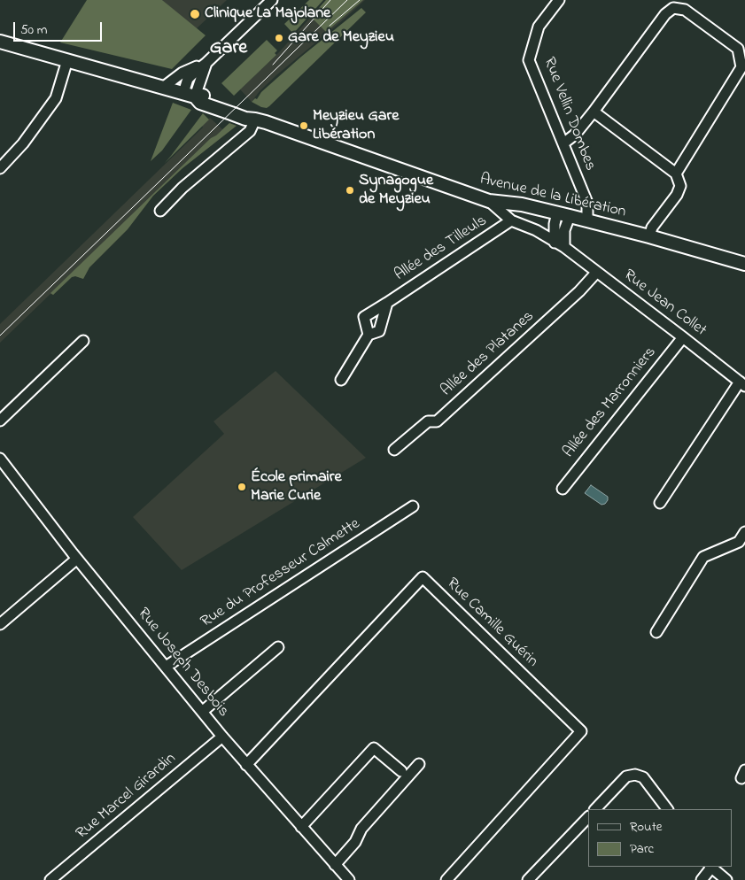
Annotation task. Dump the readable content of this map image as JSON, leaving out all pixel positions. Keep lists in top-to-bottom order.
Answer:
{
  "streets": {
    "street": [
      "Rue Vellin Dombes",
      "Avenue de la Libération",
      "Allée des Tilleuls",
      "Rue Jean Collet",
      "Allée des Platanes",
      "Allée des Marronniers",
      "Rue du Professeur Calmette",
      "Rue Camille Guérin",
      "Rue Joseph Desbois",
      "Rue Marcel Girardin"
    ]
  },
  "crossings": [
    ["Rue Vellin Dombes", "Avenue de la Libération"],
    ["Avenue de la Libération", "Rue Jean Collet"],
    ["Allée des Tilleuls", "Rue Jean Collet"],
    ["Rue Jean Collet", "Allée des Platanes"],
    ["Rue Jean Collet", "Allée des Marronniers"],
    ["Rue du Professeur Calmette", "Rue Joseph Desbois"],
    ["Rue Camille Guérin", "Rue Joseph Desbois"],
    ["Rue Joseph Desbois", "Rue Marcel Girardin"]
  ],
  "districts": ["Gare"],
  "places": [
    "Clinique La Majolane",
    "Gare de Meyzieu",
    "Meyzieu Gare Libération",
    "Synagogue de Meyzieu",
    "École primaire Marie Curie"
  ],
  "legend": ["Route", "Parc"],
  "scale_bar": "50 m"
}
